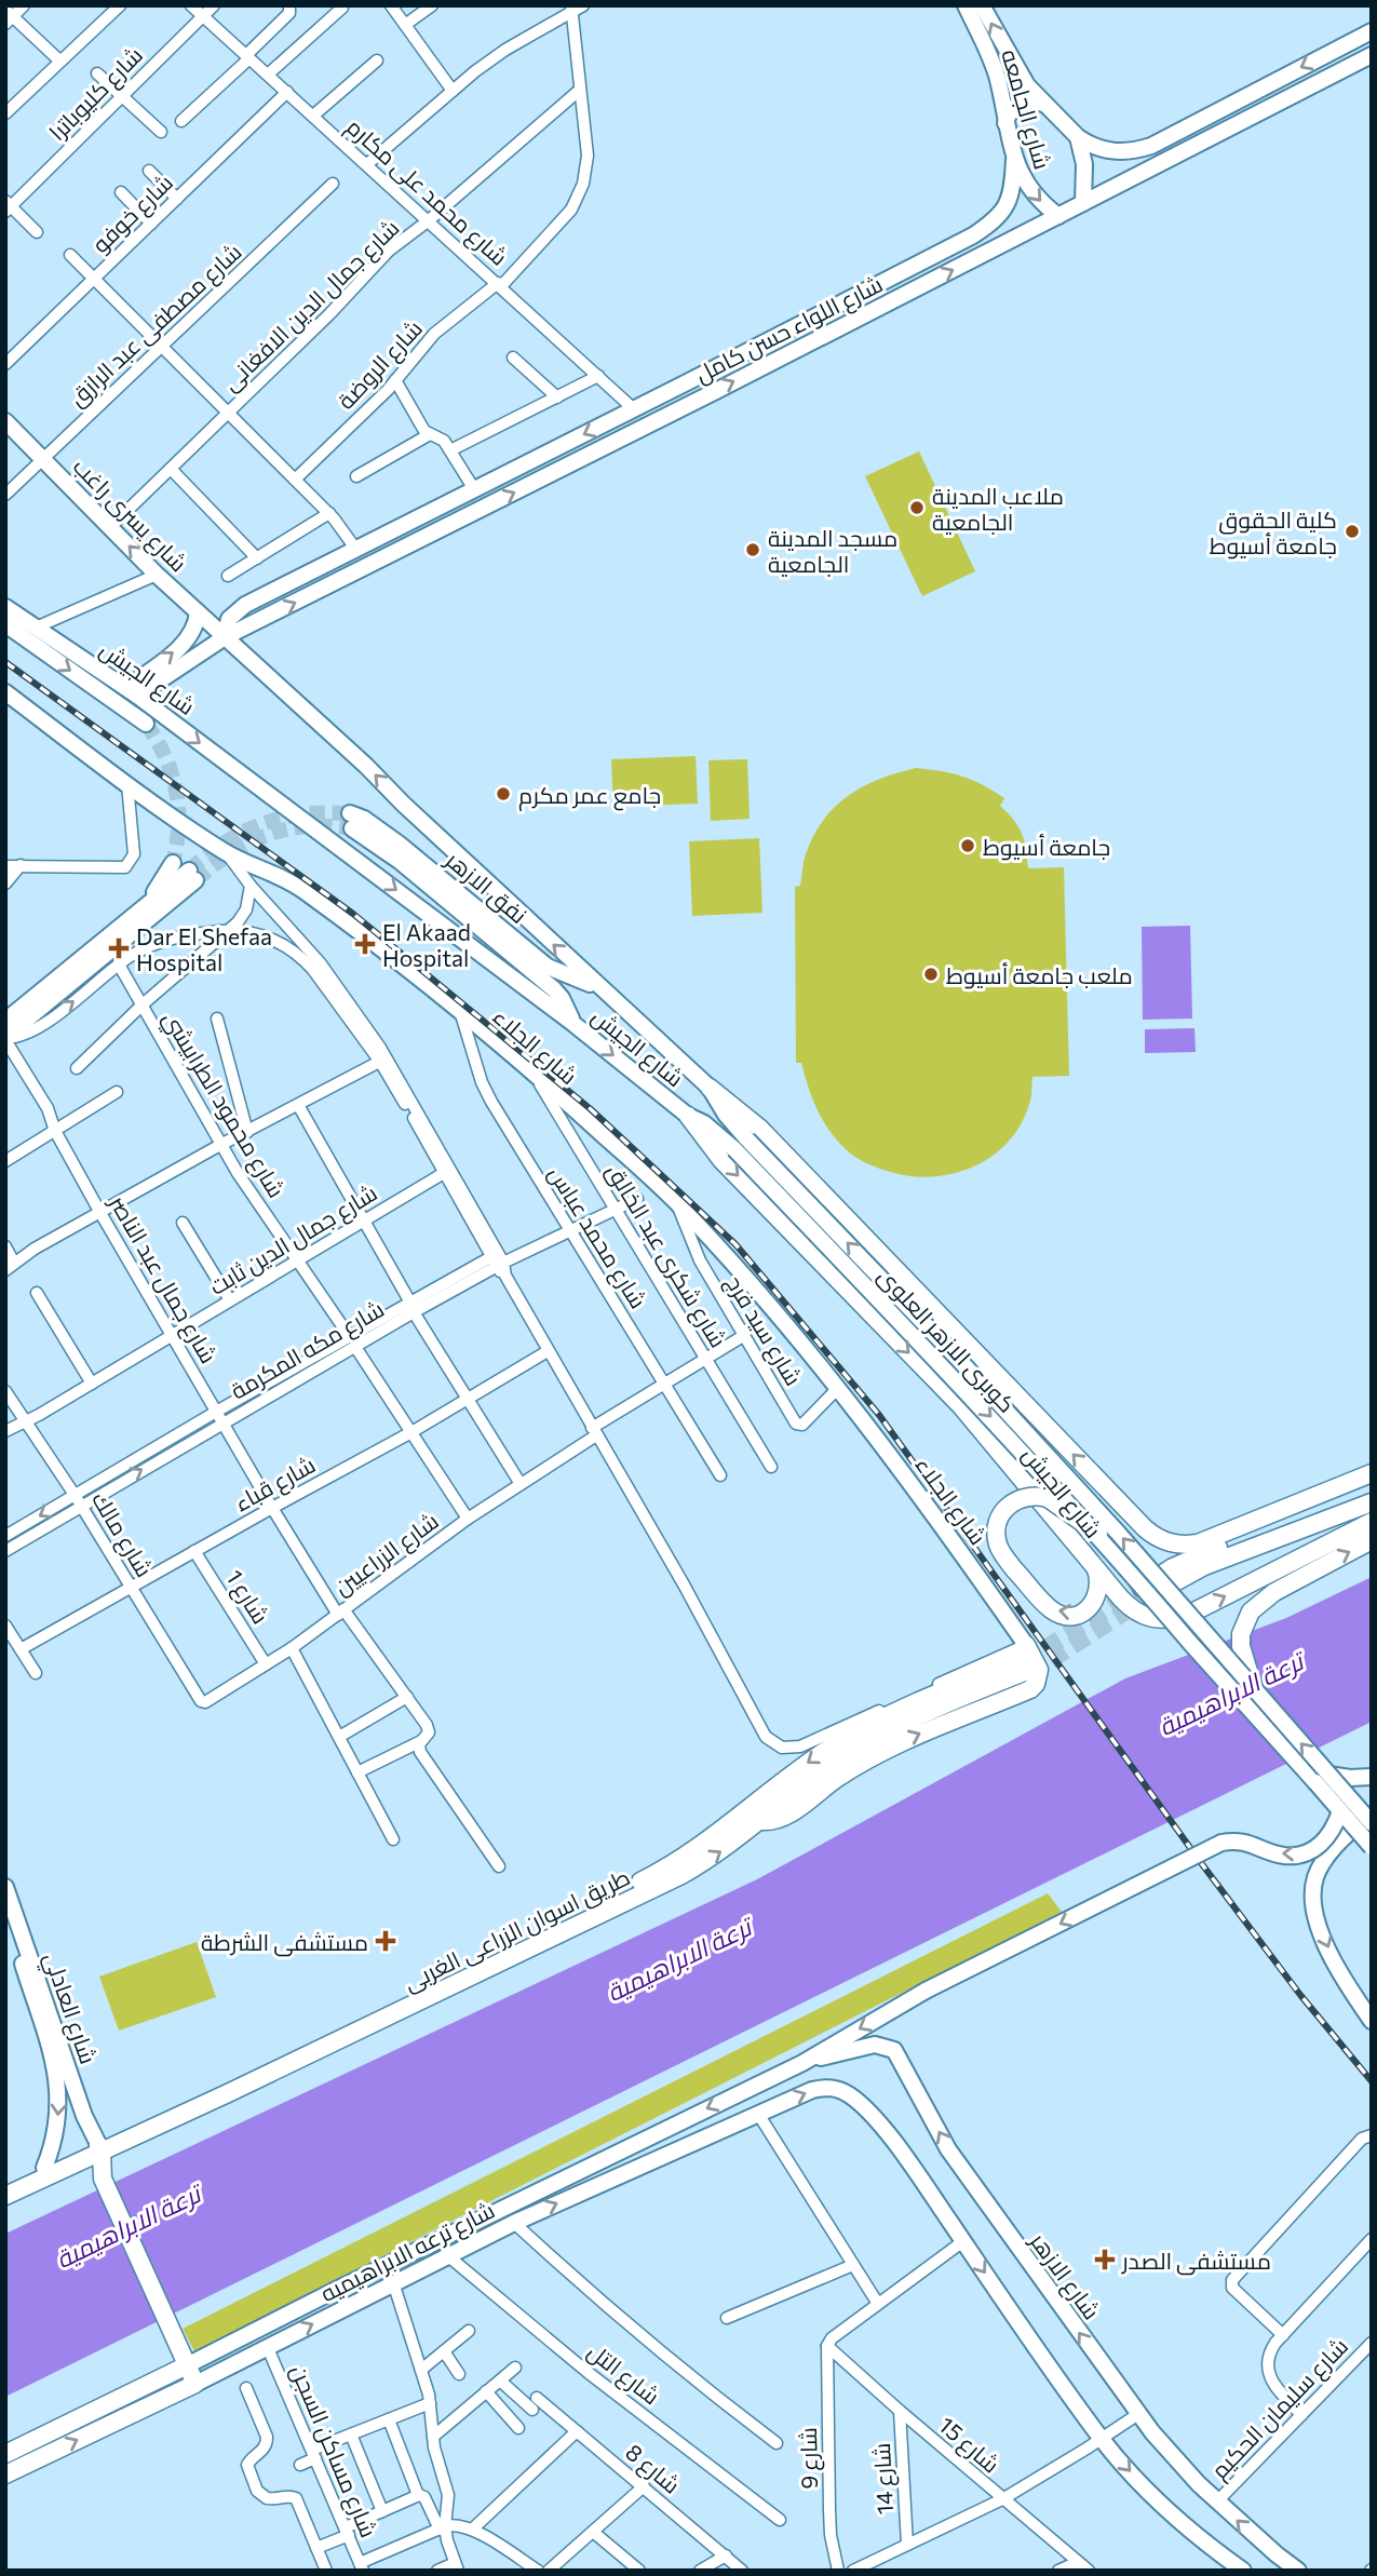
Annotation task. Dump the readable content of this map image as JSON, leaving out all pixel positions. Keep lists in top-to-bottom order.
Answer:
{
  "streets": {
    "main road": [
      "شارع الجامعه",
      "شارع اللواء حسن كامل",
      "شارع يسرى راغب",
      "شارع الجيش",
      "نفق الازهر",
      "شارع الجلاء",
      "كوبرى الازهر العلوى",
      "طريق اسوان الزراعى الغربى",
      "شارع العادلي",
      "شارع ترعه الابراهيميه",
      "شارع الازهر"
    ],
    "street": [
      "شارع كليوباترا",
      "شارع محمد على مكارم",
      "شارع خوفو",
      "شارع جمال الدين الافغانى",
      "شارع مصطفى عبد الرازق",
      "شارع الروضة",
      "شارع محمود الطرابيشي",
      "شارع محمد عباس",
      "شارع جمال الدين ثابت",
      "شارع شكرى عبد الخالق",
      "شارع جمال عبد الناصر",
      "شارع سيد فرج",
      "شارع مكه المكرمة",
      "شارع قباء",
      "شارع مالك",
      "شارع الزراعيين",
      "شارع 1",
      "شارع التل",
      "شارع سليمان الحكيم",
      "شارع 15",
      "شارع مساكن السجن",
      "شارع 9",
      "شارع 8",
      "شارع 14"
    ]
  },
  "crossings": [
    ["شارع كليوباترا", "شارع محمد على مكارم"],
    ["شارع الجامعه", "شارع اللواء حسن كامل"],
    ["شارع محمد على مكارم", "شارع خوفو"],
    ["شارع محمد على مكارم", "شارع جمال الدين الافغانى"],
    ["شارع محمد على مكارم", "شارع اللواء حسن كامل"],
    ["شارع محمد على مكارم", "شارع الروضة"],
    ["شارع جمال الدين الافغانى", "شارع الروضة"],
    ["شارع جمال الدين الافغانى", "شارع يسرى راغب"],
    ["شارع مصطفى عبد الرازق", "شارع يسرى راغب"],
    ["شارع اللواء حسن كامل", "شارع يسرى راغب"],
    ["شارع اللواء حسن كامل", "شارع الجيش"],
    ["شارع يسرى راغب", "شارع الجيش"],
    ["شارع الجيش", "نفق الازهر"],
    ["شارع الجيش", "كوبرى الازهر العلوى"],
    ["شارع الجلاء", "شارع محمود الطرابيشي"],
    ["شارع الجلاء", "شارع محمد عباس"],
    ["شارع الجلاء", "شارع جمال الدين ثابت"],
    ["شارع الجلاء", "شارع شكرى عبد الخالق"],
    ["شارع الجلاء", "شارع جمال عبد الناصر"],
    ["شارع الجلاء", "شارع سيد فرج"],
    ["شارع الجلاء", "شارع مكه المكرمة"],
    ["شارع الجلاء", "شارع قباء"],
    ["شارع الجلاء", "شارع الزراعيين"],
    ["شارع الجلاء", "طريق اسوان الزراعى الغربى"],
    ["شارع محمود الطرابيشي", "شارع جمال الدين ثابت"],
    ["شارع محمود الطرابيشي", "شارع مكه المكرمة"],
    ["شارع محمود الطرابيشي", "شارع قباء"],
    ["شارع محمود الطرابيشي", "شارع الزراعيين"],
    ["شارع محمد عباس", "شارع مكه المكرمة"],
    ["شارع محمد عباس", "شارع الزراعيين"],
    ["شارع جمال الدين ثابت", "شارع جمال عبد الناصر"],
    ["شارع جمال الدين ثابت", "شارع مالك"],
    ["شارع شكرى عبد الخالق", "شارع مكه المكرمة"],
    ["شارع شكرى عبد الخالق", "شارع الزراعيين"],
    ["شارع جمال عبد الناصر", "شارع مكه المكرمة"],
    ["شارع جمال عبد الناصر", "شارع قباء"],
    ["شارع جمال عبد الناصر", "شارع الزراعيين"],
    ["شارع سيد فرج", "شارع الزراعيين"],
    ["شارع مكه المكرمة", "شارع مالك"],
    ["شارع قباء", "شارع مالك"],
    ["شارع قباء", "شارع 1"],
    ["شارع مالك", "شارع الزراعيين"],
    ["شارع الزراعيين", "شارع 1"],
    ["طريق اسوان الزراعى الغربى", "شارع العادلي"],
    ["شارع ترعه الابراهيميه", "شارع الازهر"],
    ["شارع ترعه الابراهيميه", "شارع التل"],
    ["شارع ترعه الابراهيميه", "شارع مساكن السجن"],
    ["شارع الازهر", "شارع سليمان الحكيم"],
    ["شارع 15", "شارع 9"],
    ["شارع 15", "شارع 14"]
  ],
  "water": ["ترعة الابراهيمية"],
  "places": {
    "other": [
      "ملاعب المدينة الجامعية",
      "كلية الحقوق جامعة أسيوط",
      "مسجد المدينة الجامعية",
      "جامع عمر مكرم",
      "جامعة أسيوط",
      "ملعب جامعة أسيوط"
    ],
    "health": [
      "El Akaad Hospital",
      "Dar El Shefaa Hospital",
      "مستشفى الشرطة",
      "مستشفى الصدر"
    ]
  }
}
